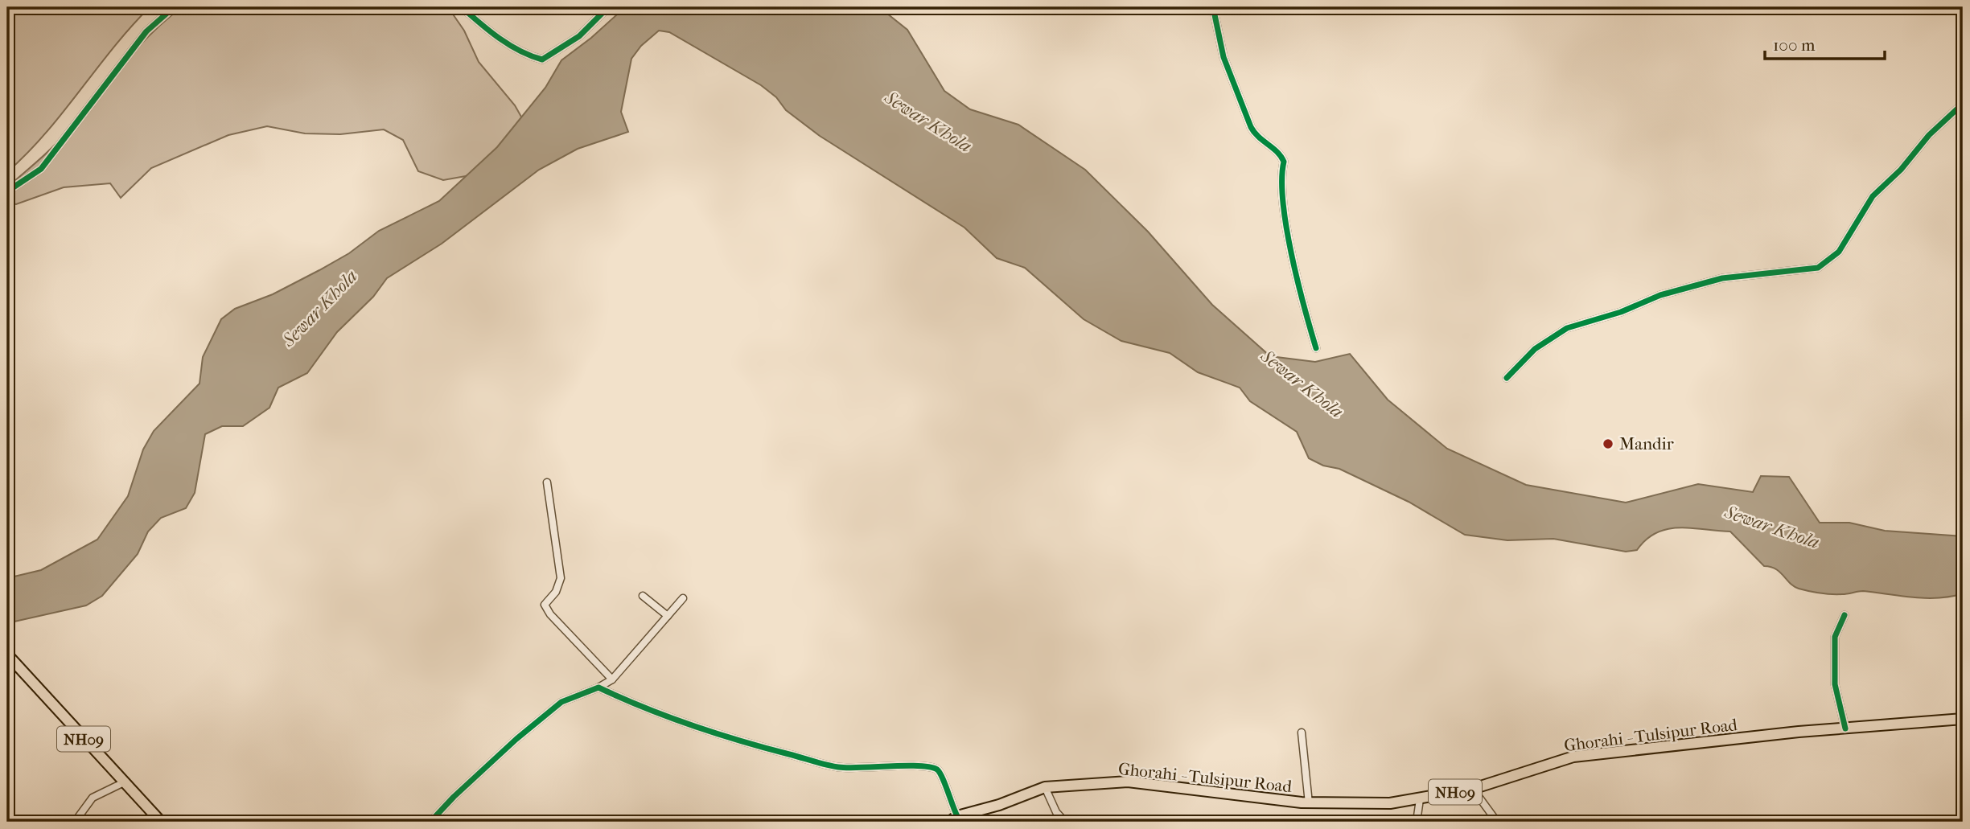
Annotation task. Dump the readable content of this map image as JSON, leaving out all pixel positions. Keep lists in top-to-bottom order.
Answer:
{
  "streets": {
    "main road": ["Ghorahi - Tulsipur Road", "NH09"]
  },
  "water": ["Sewar Khola"],
  "places": ["Mandir"],
  "scale_bar": "100 m"
}
